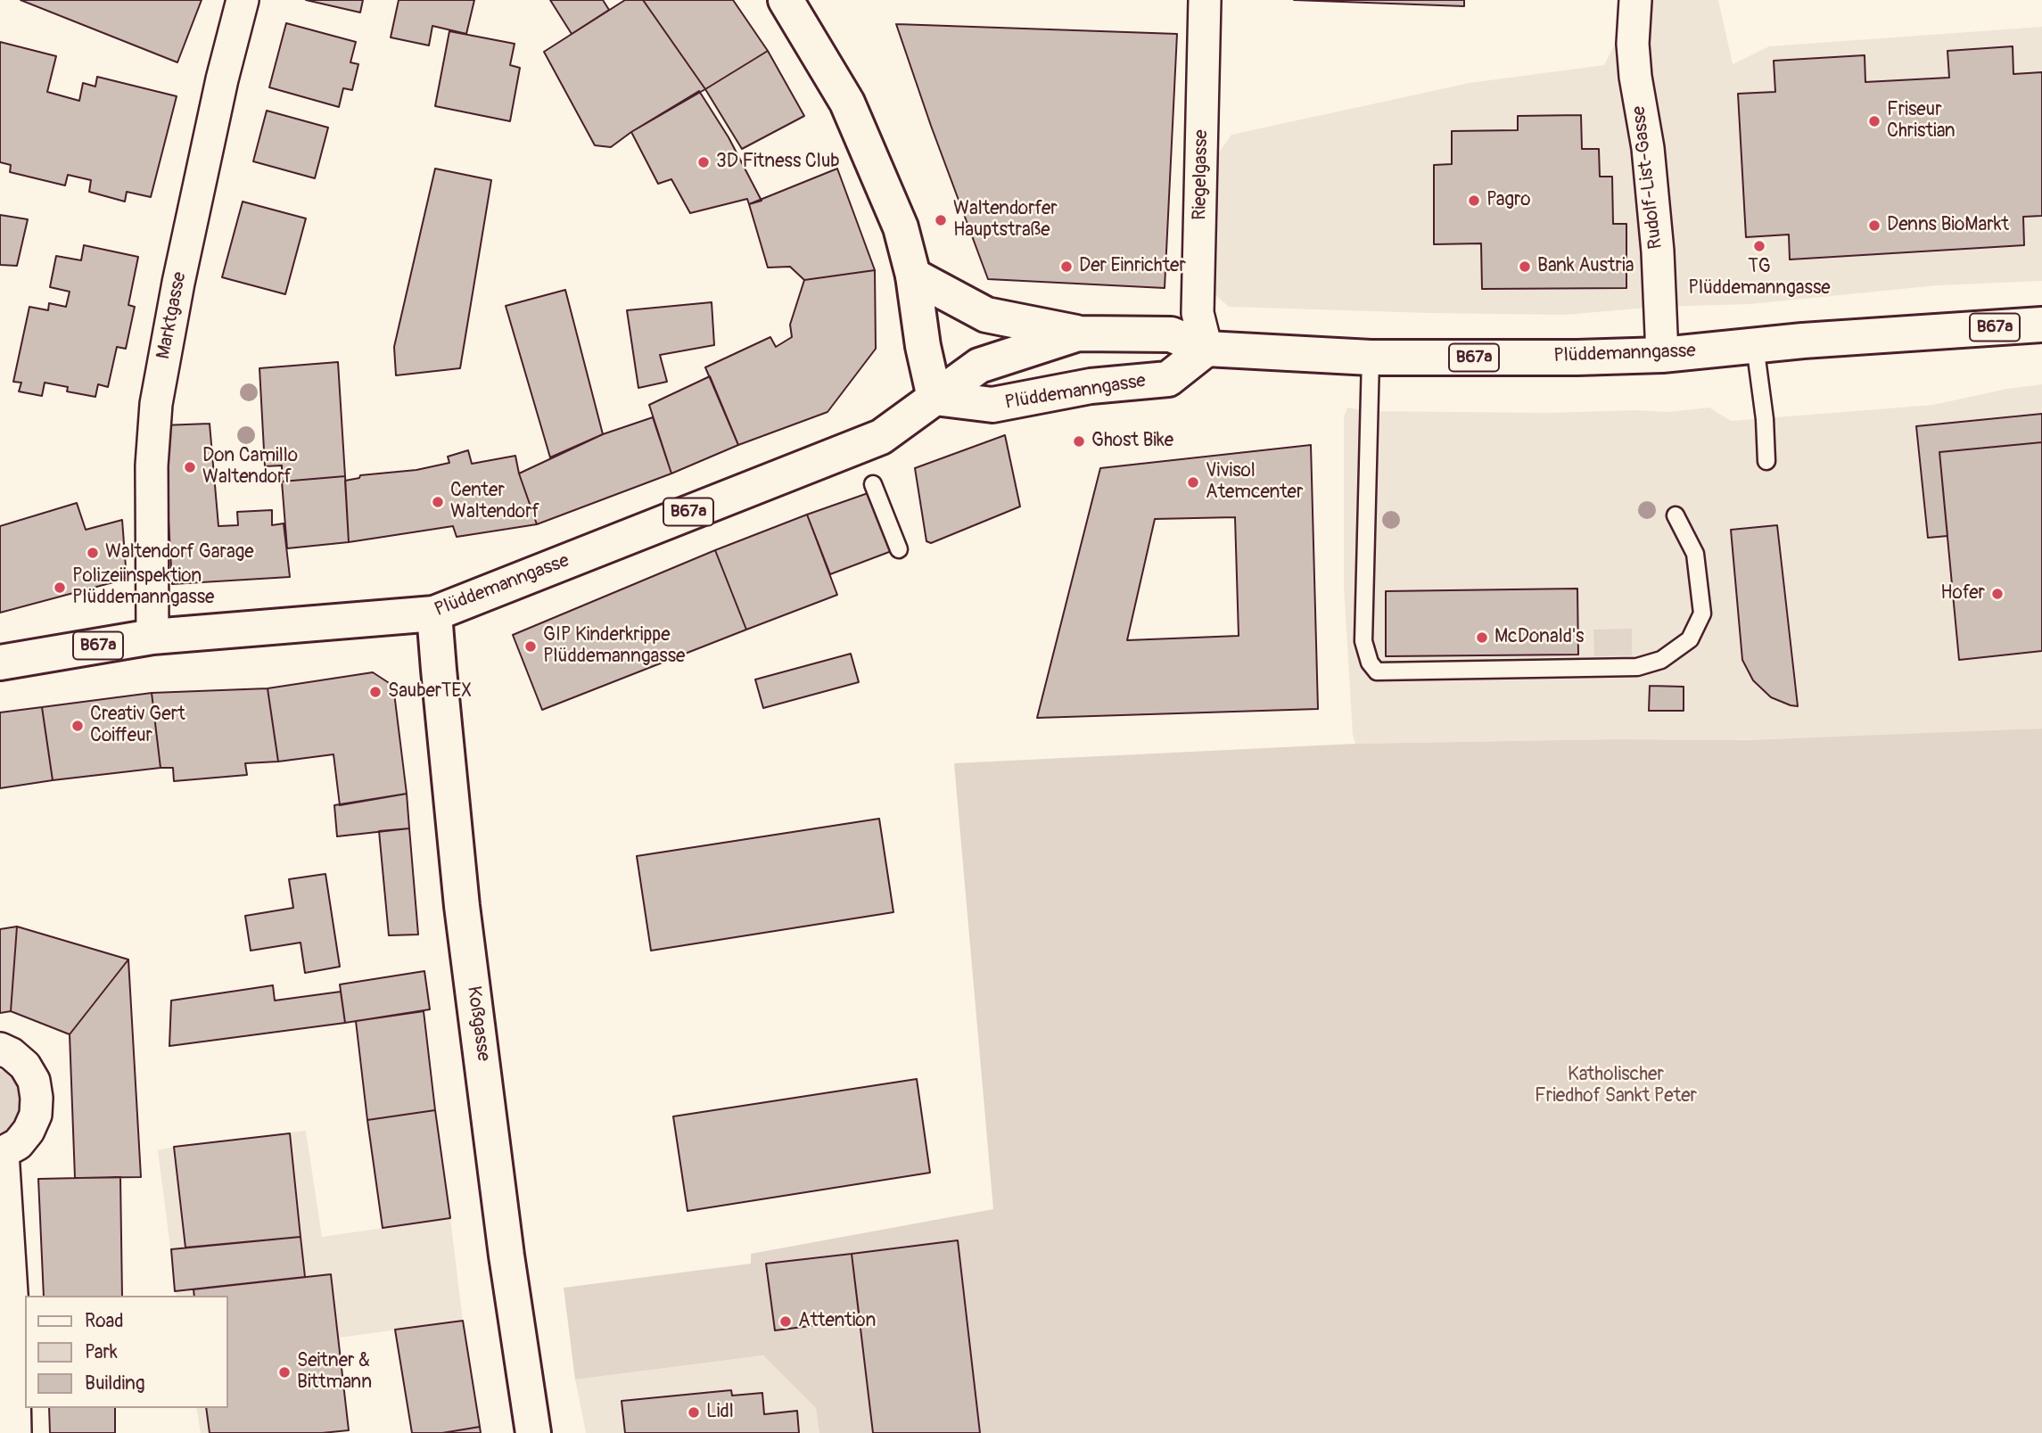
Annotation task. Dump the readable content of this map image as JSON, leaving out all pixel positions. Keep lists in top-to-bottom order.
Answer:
{
  "streets": {
    "main road": ["B67a", "Plüddemanngasse", "Koßgasse"],
    "street": ["Riegelgasse", "Rudolf-List-Gasse", "Marktgasse"]
  },
  "crossings": [
    ["Riegelgasse", "Plüddemanngasse"],
    ["Rudolf-List-Gasse", "Plüddemanngasse"],
    ["Marktgasse", "Plüddemanngasse"],
    ["Plüddemanngasse", "Koßgasse"]
  ],
  "parks": ["Katholischer Friedhof Sankt Peter"],
  "places": [
    "Friseur Christian",
    "3D Fitness Club",
    "Pagro",
    "Waltendorfer Hauptstraße",
    "Denns BioMarkt",
    "TG Plüddemanngasse",
    "Der Einrichter",
    "Bank Austria",
    "Ghost Bike",
    "Don Camillo Waltendorf",
    "Vivisol Atemcenter",
    "Center Waltendorf",
    "Waltendorf Garage",
    "Polizeiinspektion Plüddemanngasse",
    "Hofer",
    "McDonald's",
    "GIP Kinderkrippe Plüddemanngasse",
    "SauberTEX",
    "Creativ Gert Coiffeur",
    "Attention",
    "Seitner & Bittmann",
    "Lidl"
  ],
  "legend": ["Road", "Park", "Building"]
}
